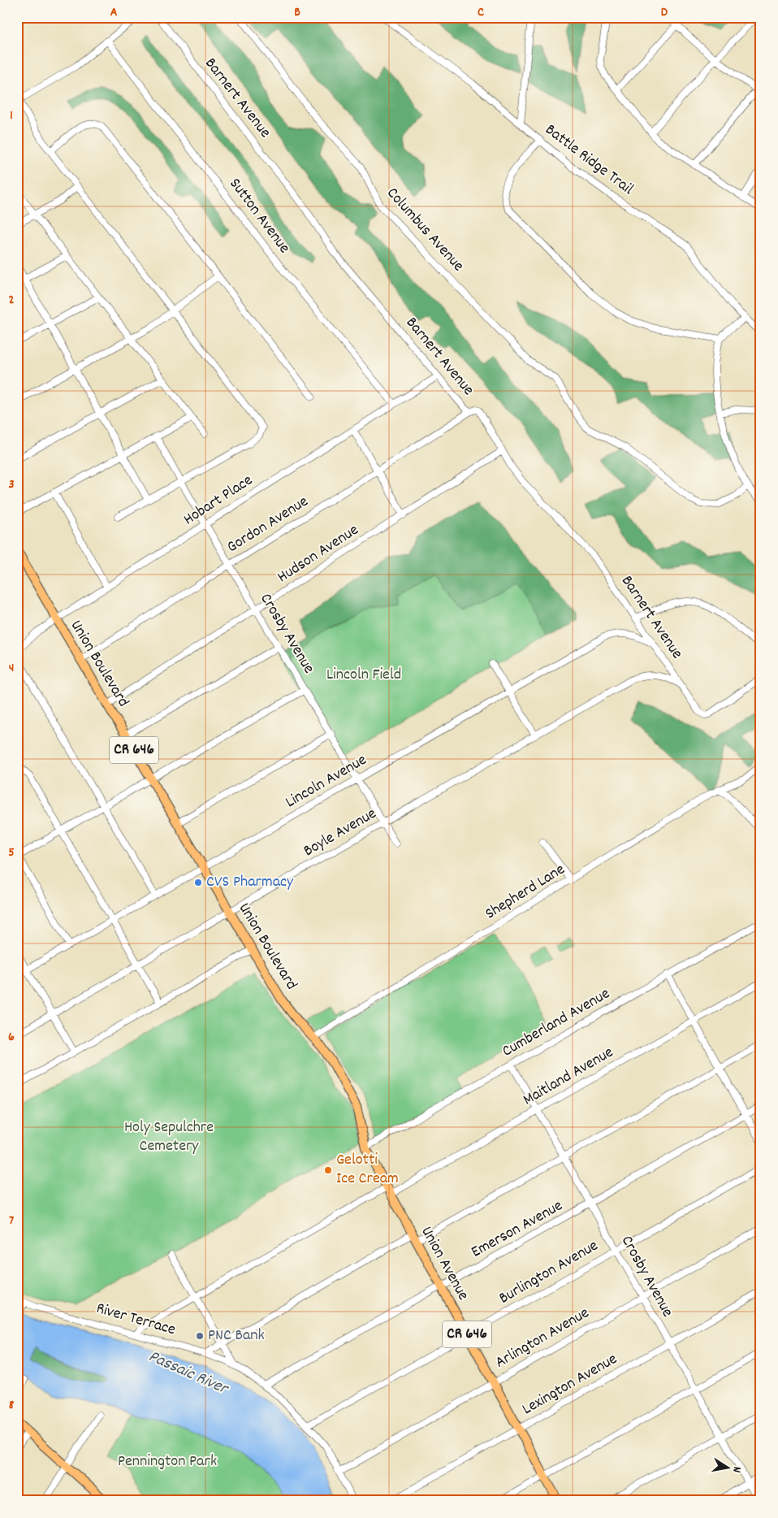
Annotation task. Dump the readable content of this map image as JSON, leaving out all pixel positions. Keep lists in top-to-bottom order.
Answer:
{
  "streets": {
    "main road": ["Union Boulevard", "CR 646", "Union Avenue"],
    "street": [
      "Barnert Avenue",
      "Battle Ridge Trail",
      "Sutton Avenue",
      "Columbus Avenue",
      "Hobart Place",
      "Gordon Avenue",
      "Hudson Avenue",
      "Crosby Avenue",
      "Lincoln Avenue",
      "Boyle Avenue",
      "Shepherd Lane",
      "Cumberland Avenue",
      "Maitland Avenue",
      "Emerson Avenue",
      "Burlington Avenue",
      "River Terrace",
      "Arlington Avenue",
      "Lexington Avenue"
    ]
  },
  "crossings": [
    ["Barnert Avenue", "Hobart Place"],
    ["Barnert Avenue", "Gordon Avenue"],
    ["Barnert Avenue", "Hudson Avenue"],
    ["Barnert Avenue", "Lincoln Avenue"],
    ["Barnert Avenue", "Boyle Avenue"],
    ["Sutton Avenue", "Hobart Place"],
    ["Hobart Place", "Crosby Avenue"],
    ["Hobart Place", "Union Boulevard"],
    ["Gordon Avenue", "Crosby Avenue"],
    ["Gordon Avenue", "Union Boulevard"],
    ["Hudson Avenue", "Crosby Avenue"],
    ["Hudson Avenue", "Union Boulevard"],
    ["Crosby Avenue", "Lincoln Avenue"],
    ["Crosby Avenue", "Boyle Avenue"],
    ["Crosby Avenue", "Cumberland Avenue"],
    ["Crosby Avenue", "Maitland Avenue"],
    ["Crosby Avenue", "Emerson Avenue"],
    ["Crosby Avenue", "Burlington Avenue"],
    ["Crosby Avenue", "Arlington Avenue"],
    ["Crosby Avenue", "Lexington Avenue"],
    ["Union Boulevard", "Lincoln Avenue"],
    ["Union Boulevard", "Boyle Avenue"],
    ["Union Boulevard", "Shepherd Lane"],
    ["Union Boulevard", "Cumberland Avenue"],
    ["Union Boulevard", "Union Avenue"],
    ["Cumberland Avenue", "Union Avenue"],
    ["Maitland Avenue", "Union Avenue"],
    ["Maitland Avenue", "River Terrace"],
    ["Emerson Avenue", "Union Avenue"],
    ["Union Avenue", "Burlington Avenue"],
    ["Union Avenue", "Arlington Avenue"],
    ["Union Avenue", "Lexington Avenue"]
  ],
  "water": ["Passaic River"],
  "parks": ["Lincoln Field", "Holy Sepulchre Cemetery", "Pennington Park"],
  "places": ["CVS Pharmacy", "Gelotti Ice Cream", "PNC Bank"],
  "north": "right",
  "grid": {
    "columns": [
      "A",
      "B",
      "C",
      "D"
    ],
    "rows": [
      "1",
      "2",
      "3",
      "4",
      "5",
      "6",
      "7",
      "8"
    ]
  }
}
